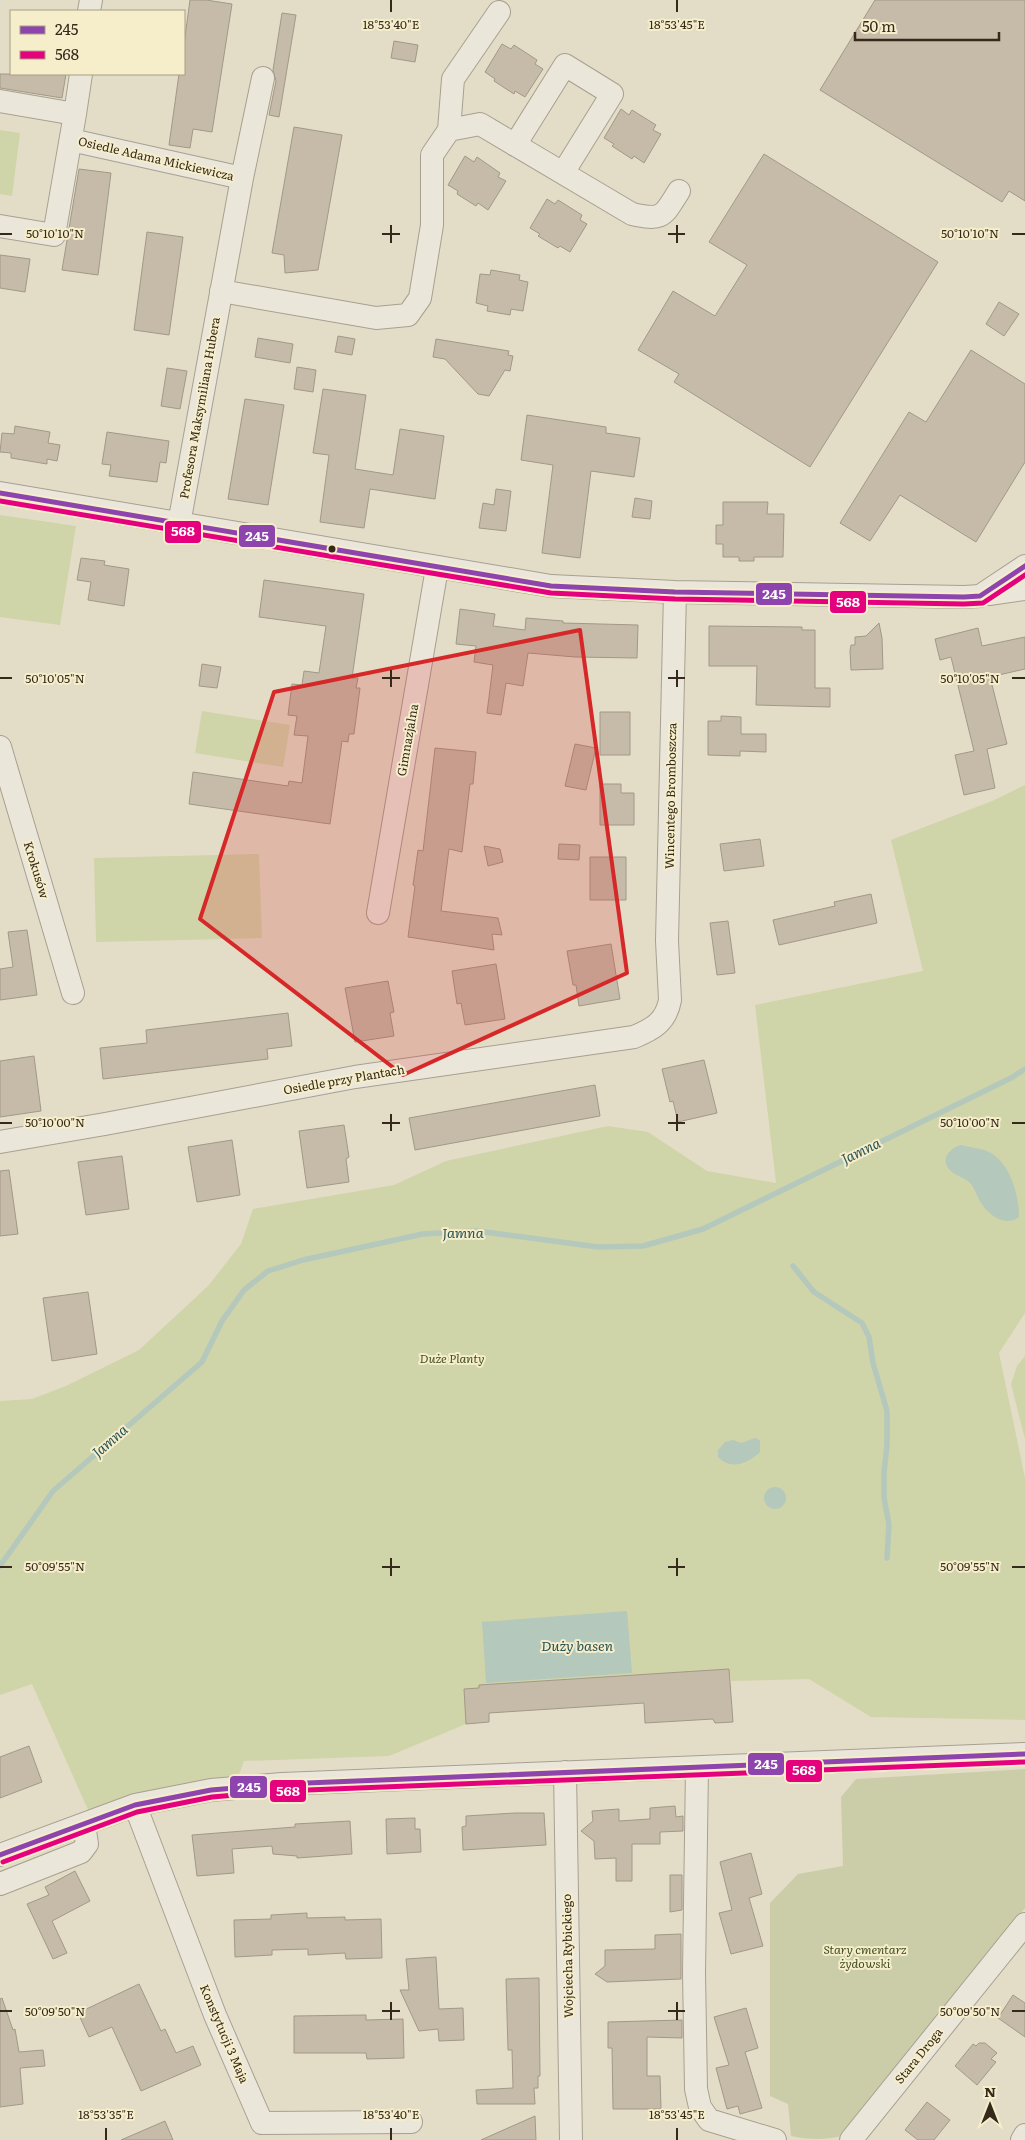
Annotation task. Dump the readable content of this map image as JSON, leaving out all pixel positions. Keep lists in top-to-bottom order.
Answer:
{
  "streets": {
    "street": [
      "Osiedle Adama Mickiewicza",
      "Profesora Maksymiliana Hubera",
      "Gimnazjalna",
      "Wincentego Bromboszcza",
      "Krokusów",
      "Osiedle przy Plantach",
      "Wojciecha Rybickiego",
      "Konstytucji 3 Maja",
      "Stara Droga"
    ]
  },
  "crossings": [
    ["Osiedle Adama Mickiewicza", "Profesora Maksymiliana Hubera"],
    ["Wincentego Bromboszcza", "Osiedle przy Plantach"]
  ],
  "water": ["Jamna", "Duży basen"],
  "parks": ["Duże Planty", "Stary cmentarz żydowski"],
  "lines": ["transit line 245", "transit line 568"],
  "legend": ["245", "568"],
  "scale_bar": "50 m",
  "north": "top",
  "coordinates": [
    "18°53'40\"E",
    "18°53'45\"E",
    "50°10'10\"N",
    "50°10'05\"N",
    "50°10'00\"N",
    "50°09'55\"N",
    "50°09'50\"N",
    "18°53'35\"E"
  ]
}
